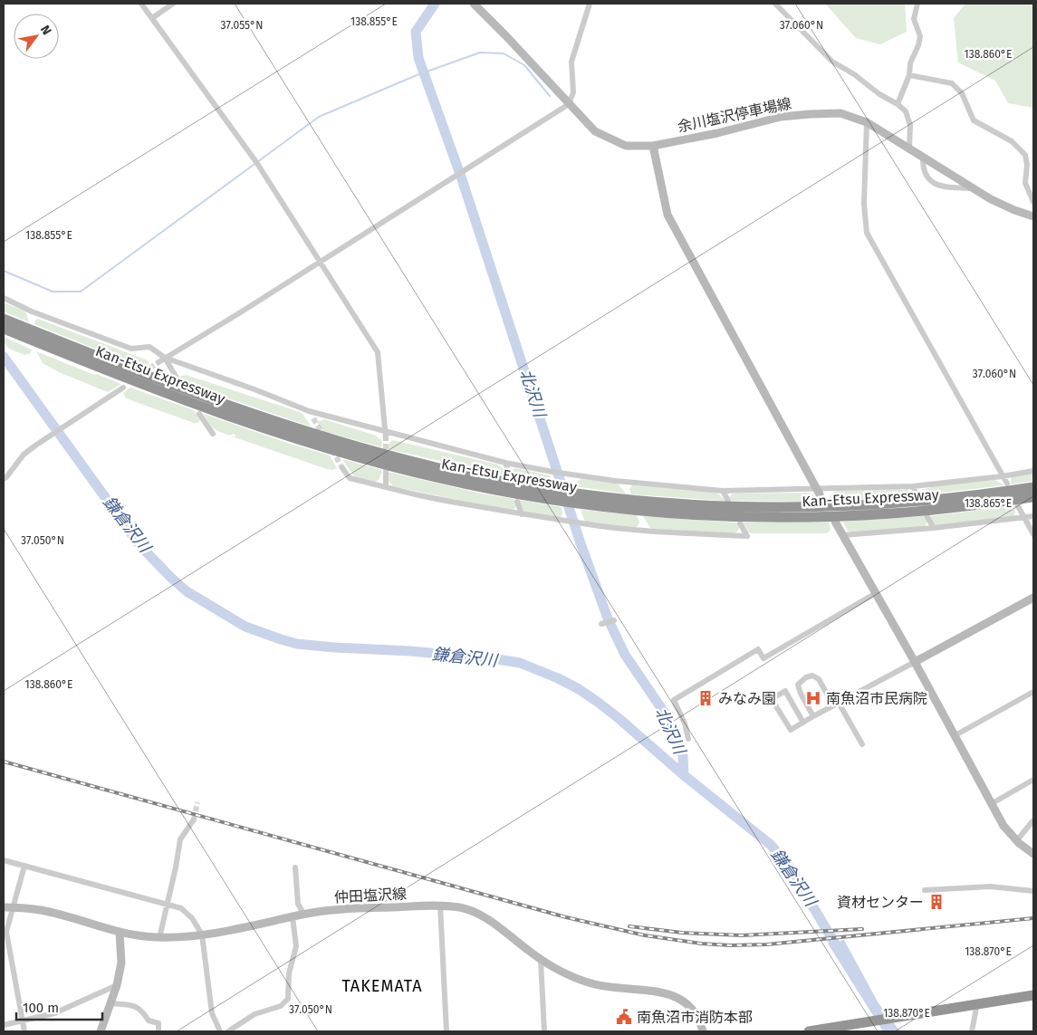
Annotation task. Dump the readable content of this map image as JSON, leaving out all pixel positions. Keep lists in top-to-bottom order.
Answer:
{
  "streets": {
    "highway": ["Kan-Etsu Expressway"],
    "main road": ["余川塩沢停車場線", "仲田塩沢線"]
  },
  "districts": ["TAKEMATA"],
  "water": ["北沢川", "鎌倉沢川"],
  "places": {
    "building": ["みなみ園", "資材センター"],
    "hospital": ["南魚沼市民病院"],
    "public building": ["南魚沼市消防本部"]
  },
  "scale_bar": "100 m",
  "north": "top right",
  "coordinates": [
    "138.855°E",
    "37.055°N",
    "37.060°N",
    "138.860°E",
    "138.865°E",
    "37.050°N",
    "138.870°E"
  ]
}
